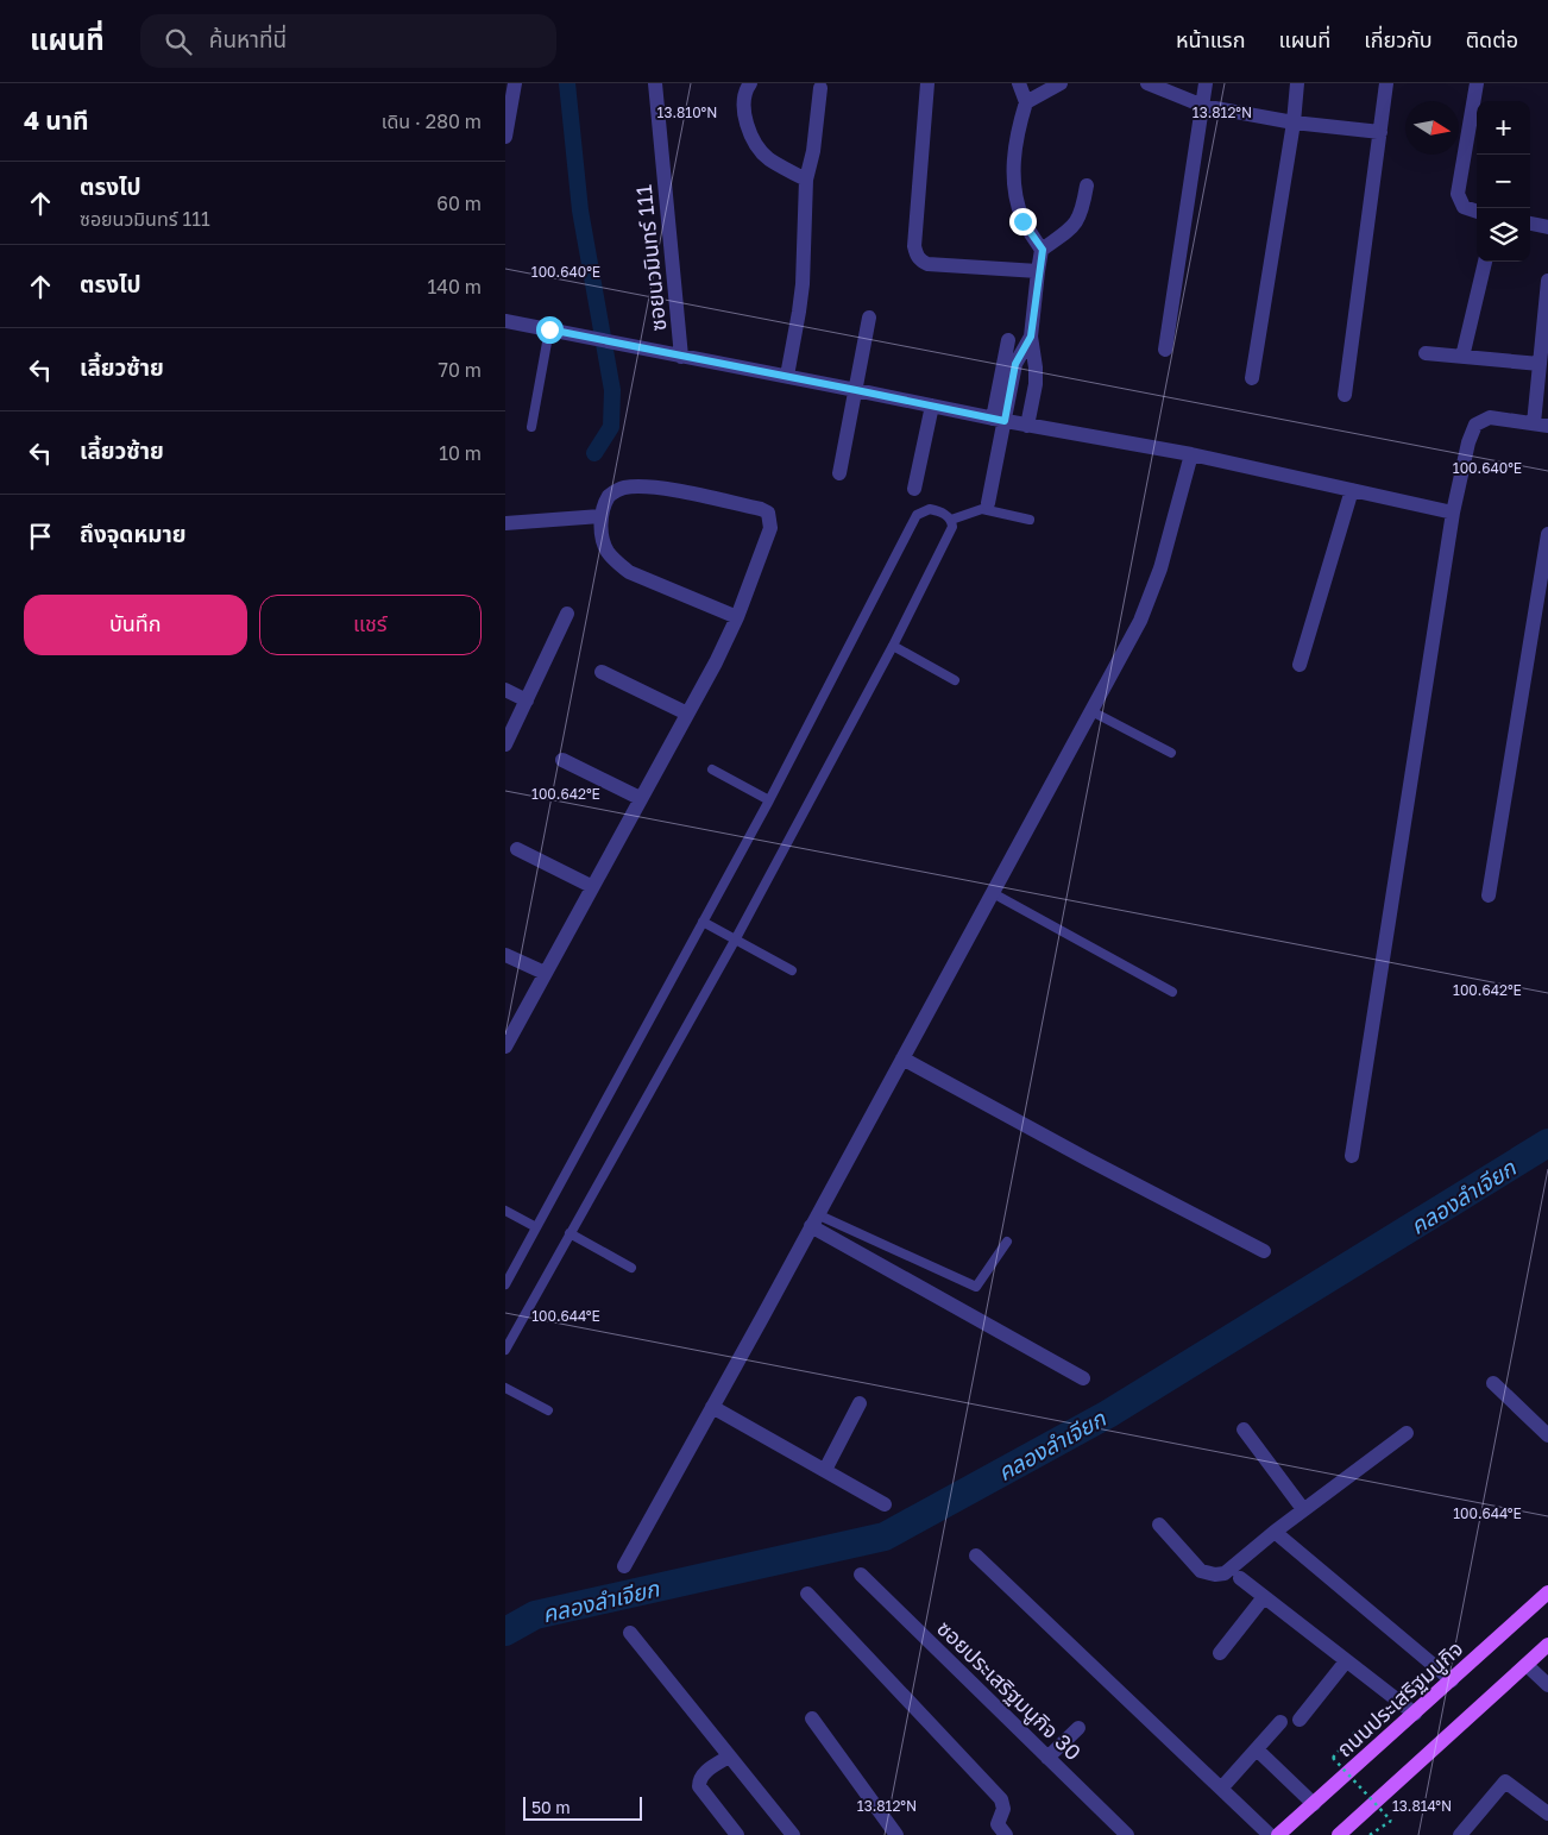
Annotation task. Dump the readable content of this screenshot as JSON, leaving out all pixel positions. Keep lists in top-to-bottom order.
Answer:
{
  "streets": {
    "main road": ["ถนนประเสริฐมนูกิจ"],
    "street": ["ซอยนวมินทร์ 111", "ซอยประเสริฐมนูกิจ 30"]
  },
  "water": ["คลองลำเจียก"],
  "scale_bar": "50 m",
  "north": "right",
  "page": {
    "header": "แผนที่",
    "search": "ค้นหาที่นี่",
    "nav": [
      "หน้าแรก",
      "แผนที่",
      "เกี่ยวกับ",
      "ติดต่อ"
    ],
    "heading": ["4 นาที", "เดิน · 280 m"],
    "map_buttons": ["+", "−"],
    "list": [
      ["ตรงไป", "ซอยนวมินทร์ 111", "60 m"],
      ["ตรงไป", "140 m"],
      ["เลี้ยวซ้าย", "70 m"],
      ["เลี้ยวซ้าย", "10 m"],
      "ถึงจุดหมาย"
    ],
    "buttons": ["บันทึก", "แชร์"],
    "scale": "50 m"
  },
  "coordinates": [
    "13.810°N",
    "13.812°N",
    "100.640°E",
    "100.642°E",
    "100.644°E",
    "13.814°N"
  ]
}
